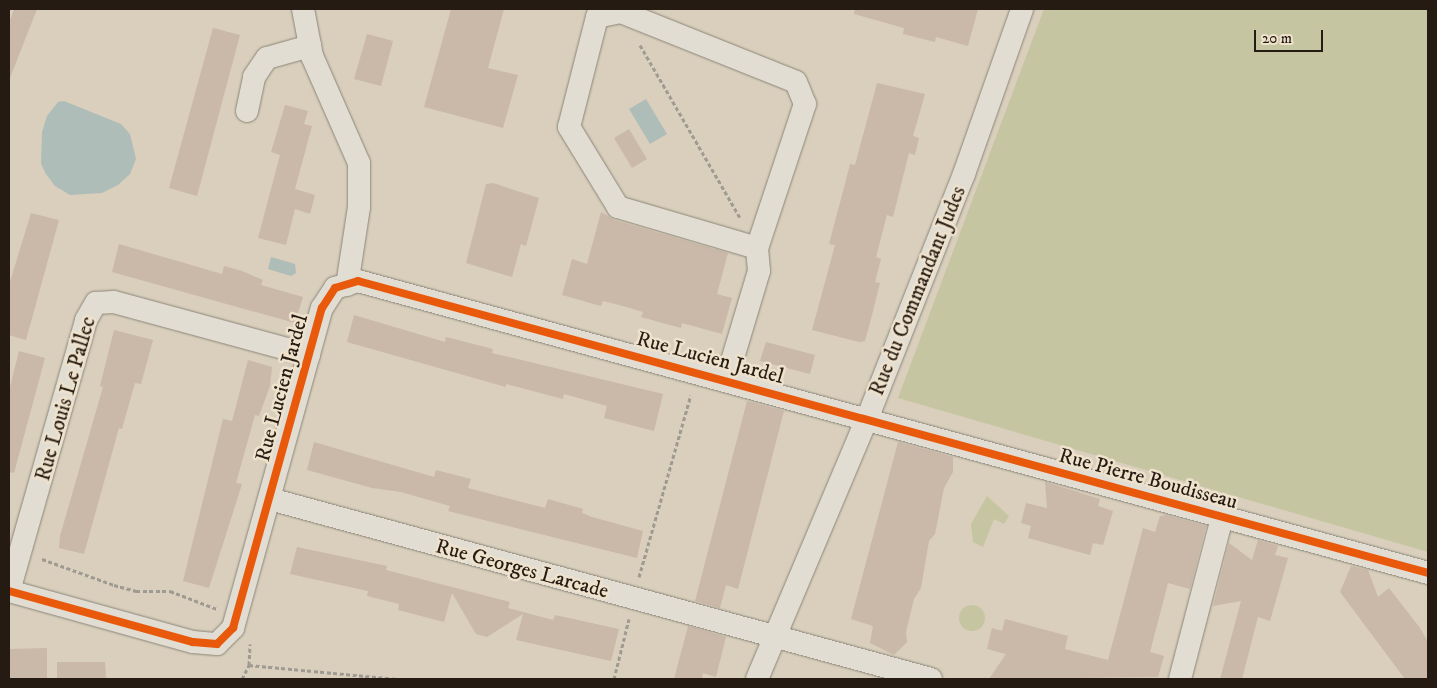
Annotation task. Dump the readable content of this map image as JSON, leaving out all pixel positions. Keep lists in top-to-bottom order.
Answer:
{
  "streets": {
    "street": [
      "Rue du Commandant Judes",
      "Rue Lucien Jardel",
      "Rue Louis Le Pallec",
      "Rue Pierre Boudisseau",
      "Rue Georges Larcade"
    ]
  },
  "crossings": [
    ["Rue du Commandant Judes", "Rue Lucien Jardel"],
    ["Rue du Commandant Judes", "Rue Pierre Boudisseau"],
    ["Rue du Commandant Judes", "Rue Georges Larcade"],
    ["Rue Lucien Jardel", "Rue Louis Le Pallec"],
    ["Rue Lucien Jardel", "Rue Pierre Boudisseau"],
    ["Rue Lucien Jardel", "Rue Georges Larcade"]
  ],
  "scale_bar": "20 m"
}
